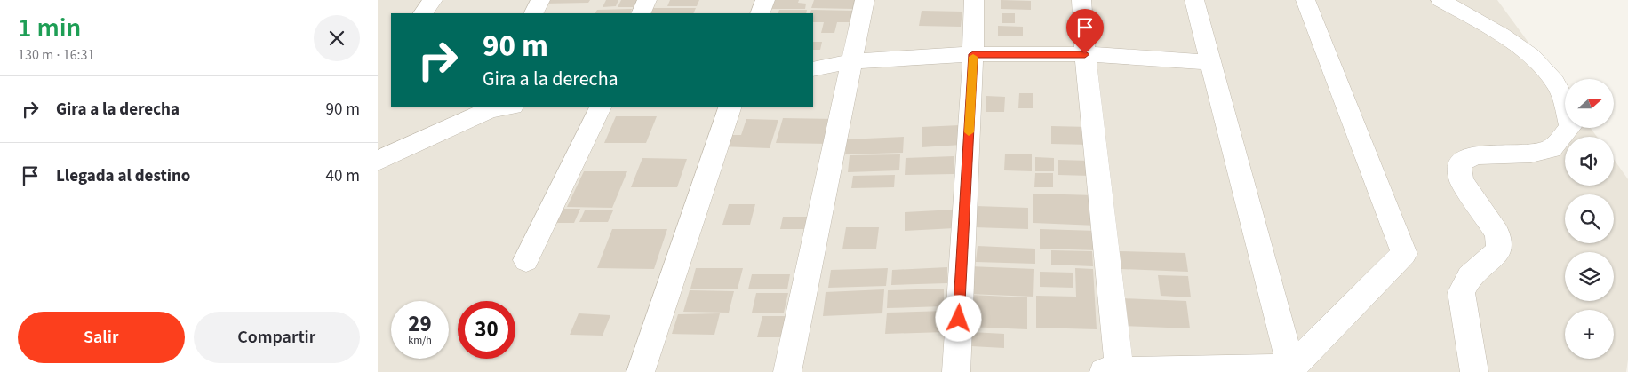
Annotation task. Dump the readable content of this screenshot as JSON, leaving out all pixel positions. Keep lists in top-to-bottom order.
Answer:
{
  "north": "right",
  "page": {
    "heading": ["1 min", "130 m · 16:31"],
    "turn": ["90 m", "Gira a la derecha"],
    "list": [
      {
        "name": "Gira a la derecha",
        "value": "90 m"
      },
      {
        "name": "Llegada al destino",
        "value": "40 m"
      }
    ],
    "map_buttons": "+",
    "speed": "29 km/h",
    "limit": "30",
    "buttons": ["Salir", "Compartir"]
  }
}
